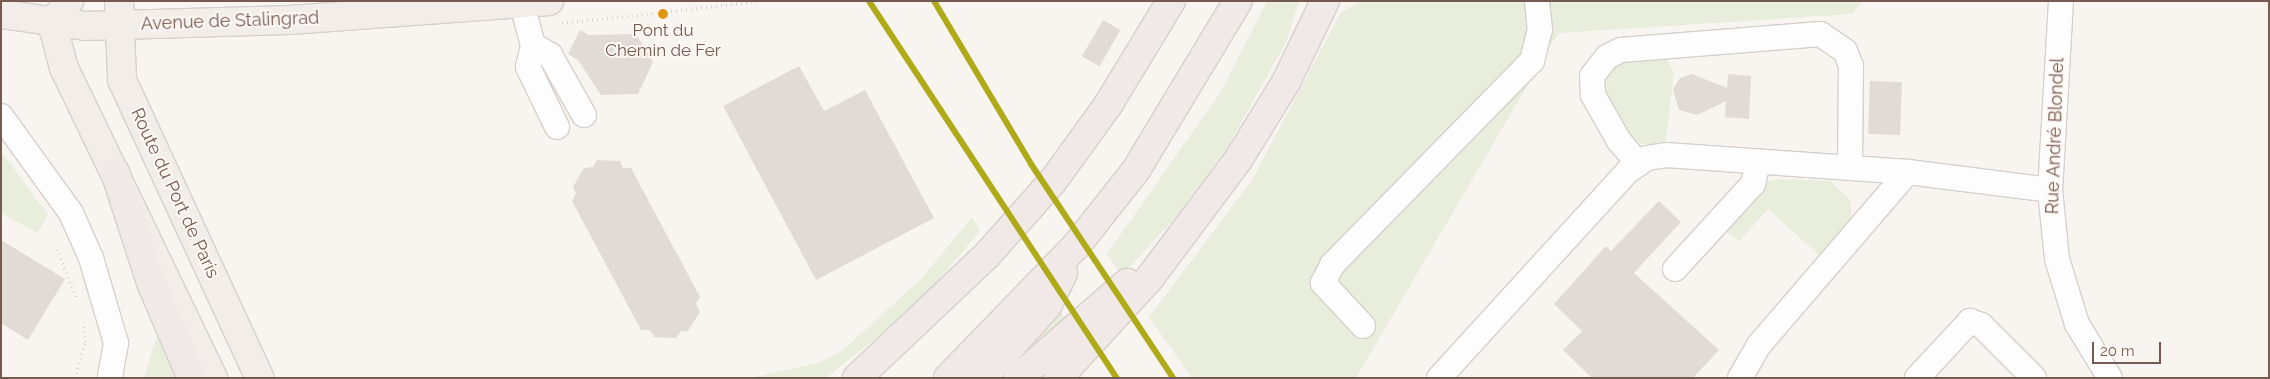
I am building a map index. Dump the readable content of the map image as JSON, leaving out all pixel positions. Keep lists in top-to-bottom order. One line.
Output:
{"streets":{"main road":["Avenue de Stalingrad","Route du Port de Paris"],"street":["Rue André Blondel"]},"crossings":[["Avenue de Stalingrad","Route du Port de Paris"]],"places":["Pont du Chemin de Fer"],"scale_bar":"20 m"}
